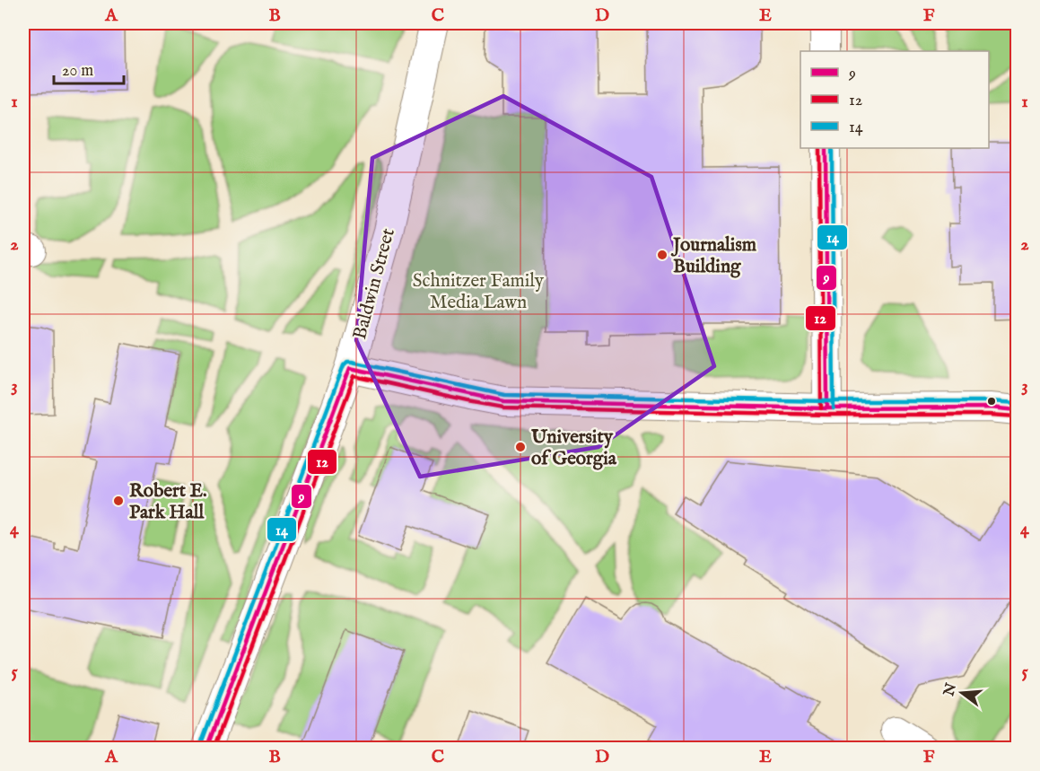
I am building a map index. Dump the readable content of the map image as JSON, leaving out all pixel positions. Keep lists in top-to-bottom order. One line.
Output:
{"streets":{"street":["Baldwin Street"]},"parks":["Schnitzer Family Media Lawn"],"places":["Journalism Building","University of Georgia","Robert E. Park Hall"],"lines":["transit line 9","transit line 12","transit line 14"],"legend":["9","12","14"],"scale_bar":"20 m","north":"left","grid":{"columns":["A","B","C","D","E","F"],"rows":["1","2","3","4","5"]}}
